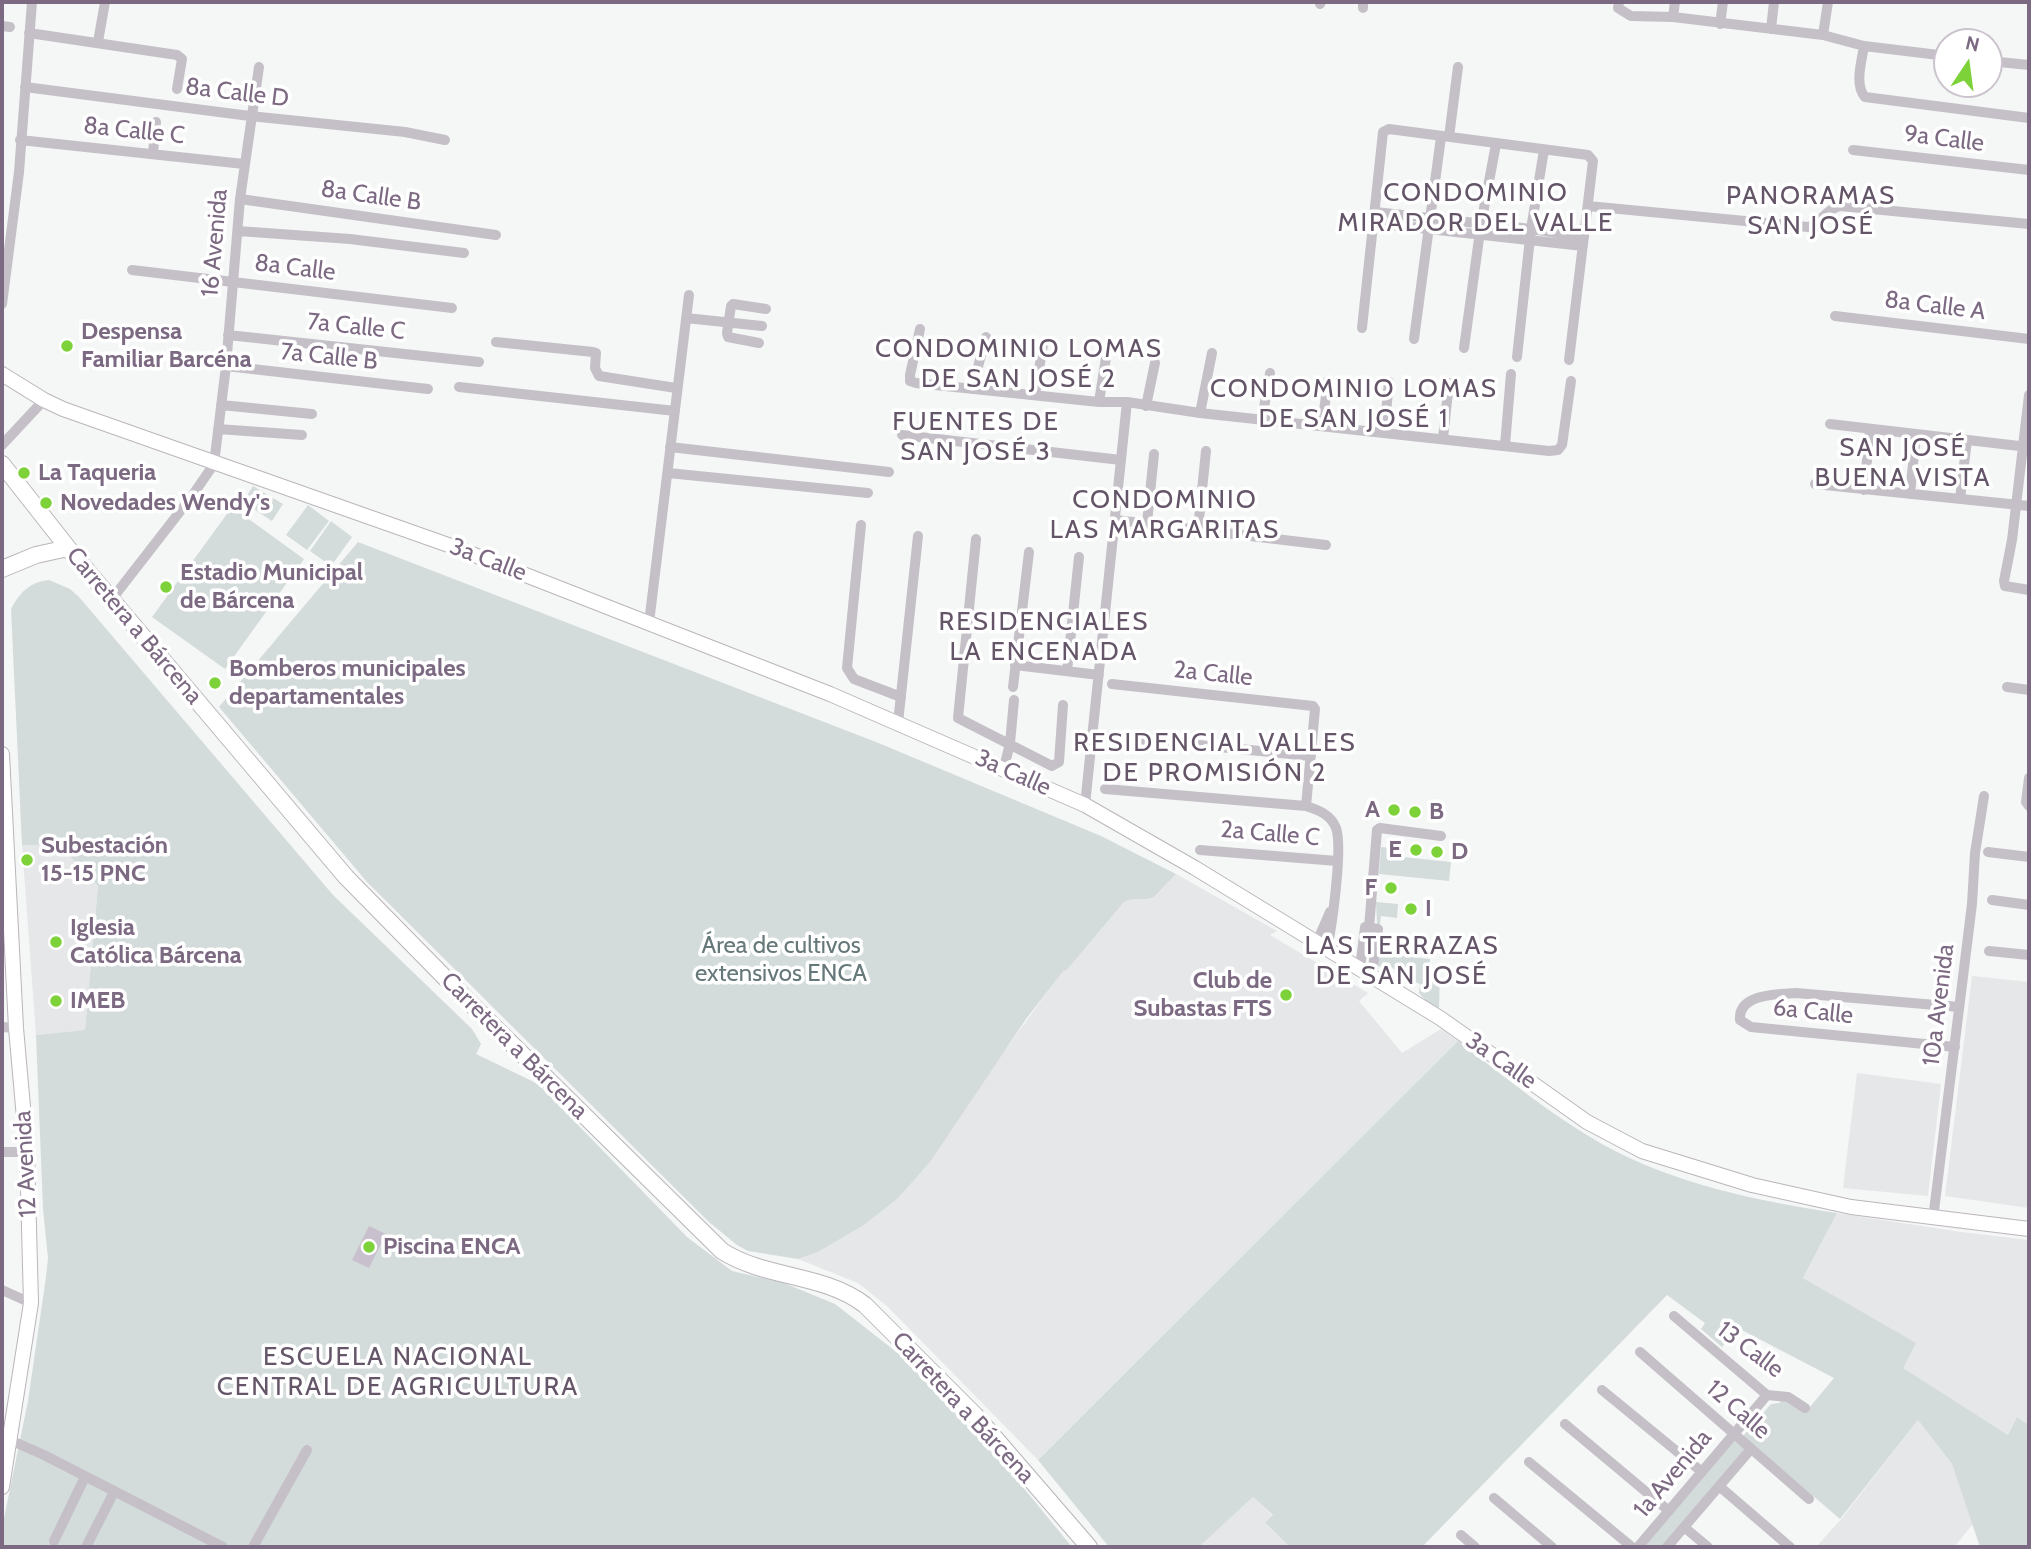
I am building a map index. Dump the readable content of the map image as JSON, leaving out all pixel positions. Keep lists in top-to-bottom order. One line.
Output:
{"streets":{"main road":["3a Calle","Carretera a Bárcena","12 Avenida"],"street":["8a Calle D","8a Calle C","9a Calle","8a Calle B","16 Avenida","8a Calle","8a Calle A","7a Calle C","7a Calle B","2a Calle","2a Calle C","10a Avenida","6a Calle","13 Calle","12 Calle","1a Avenida"]},"crossings":[["8a Calle D","16 Avenida"],["8a Calle C","16 Avenida"],["8a Calle B","16 Avenida"],["16 Avenida","8a Calle"],["16 Avenida","7a Calle C"],["16 Avenida","7a Calle B"],["16 Avenida","3a Calle"],["16 Avenida","Carretera a Bárcena"],["3a Calle","10a Avenida"],["10a Avenida","6a Calle"],["13 Calle","1a Avenida"],["12 Calle","1a Avenida"]],"districts":["CONDOMINIO MIRADOR DEL VALLE","PANORAMAS SAN JOSÉ","CONDOMINIO LOMAS DE SAN JOSÉ 2","CONDOMINIO LOMAS DE SAN JOSÉ 1","FUENTES DE SAN JOSÉ 3","SAN JOSÉ BUENA VISTA","CONDOMINIO LAS MARGARITAS","RESIDENCIALES LA ENCENADA","RESIDENCIAL VALLES DE PROMISIÓN 2","LAS TERRAZAS DE SAN JOSÉ","ESCUELA NACIONAL CENTRAL DE AGRICULTURA"],"parks":["Área de cultivos extensivos ENCA"],"places":["Despensa Familiar Barcéna","La Taqueria","Novedades Wendy's","Estadio Municipal de Bárcena","Bomberos municipales departamentales","A","B","E","D","Subestación 15-15 PNC","F","I","Iglesia Católica Bárcena","Club de Subastas FTS","IMEB","Piscina ENCA"],"north":"top"}
